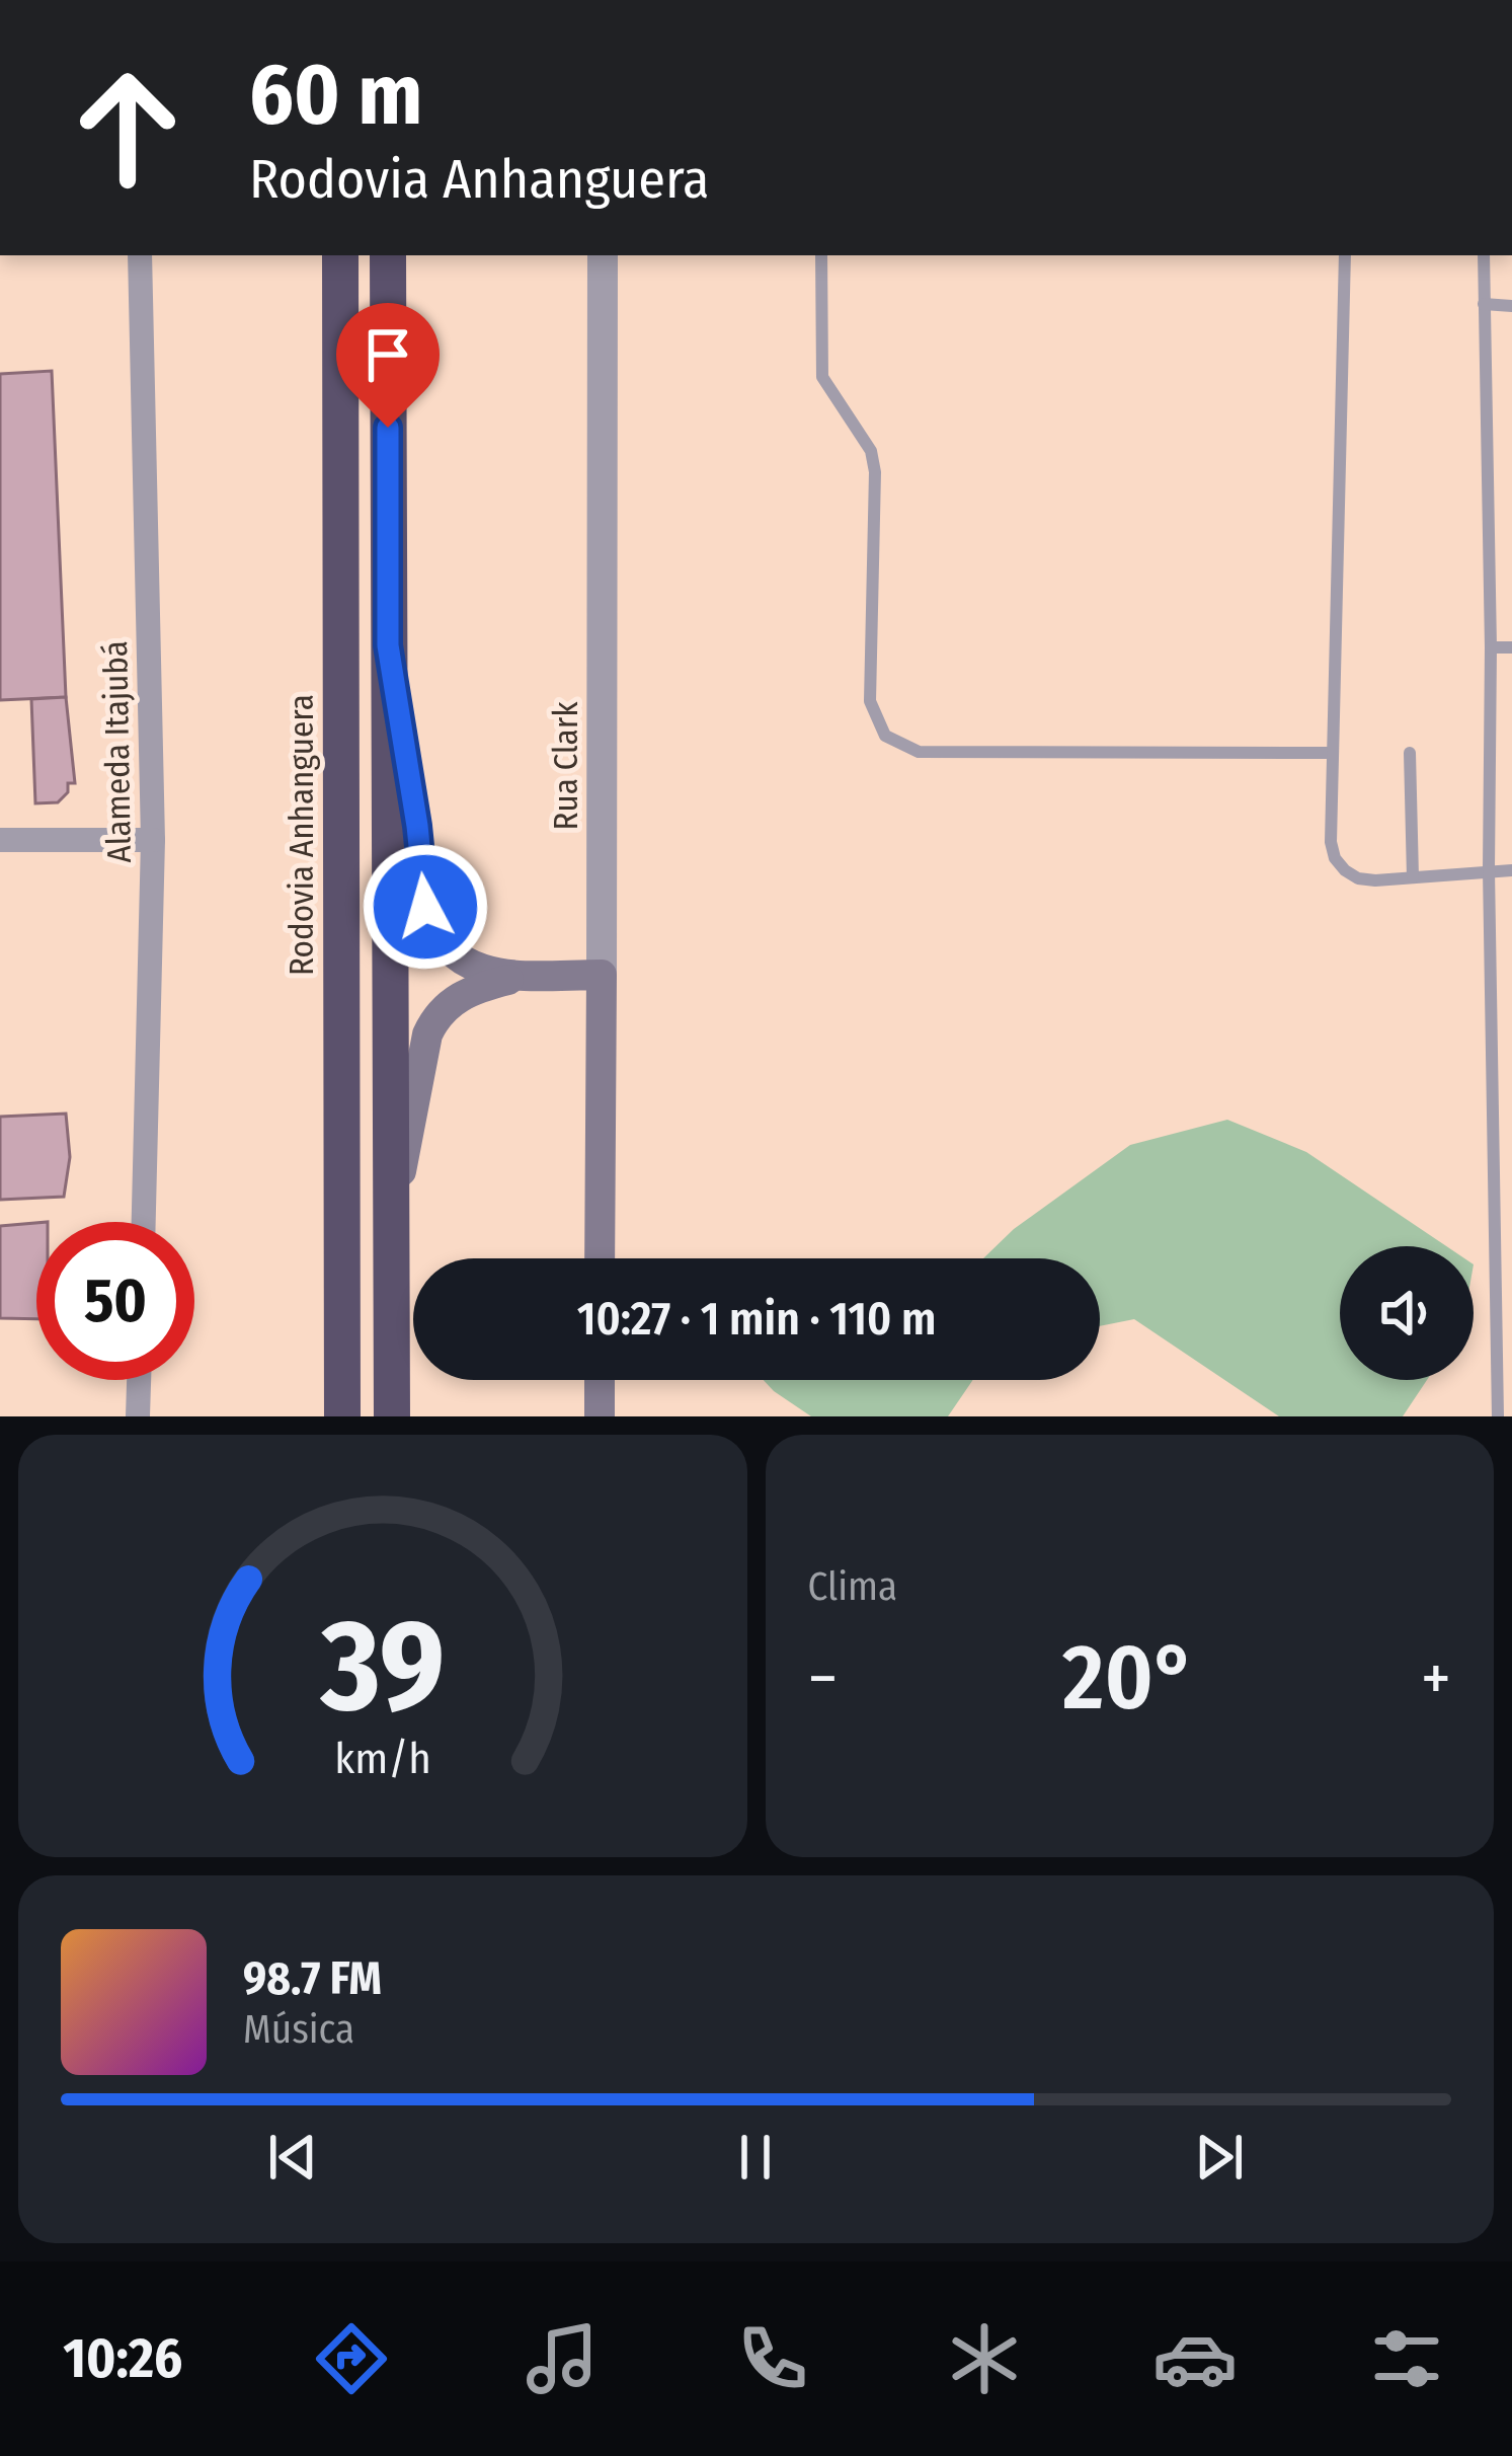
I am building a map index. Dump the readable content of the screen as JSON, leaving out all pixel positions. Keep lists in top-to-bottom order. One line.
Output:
{"streets":{"highway":["Rodovia Anhanguera"],"main road":["Rua Clark"],"street":["Alameda Itajubá"]},"page":{"turn":["60 m","Rodovia Anhanguera"],"limit":"50","trip":"10:27 · 1 min · 110 m","tile":"Clima","heat":["−","20°","+"],"song":["98.7 FM","Música"],"tabs":"10:26","gauge":["39","km/h"]}}
